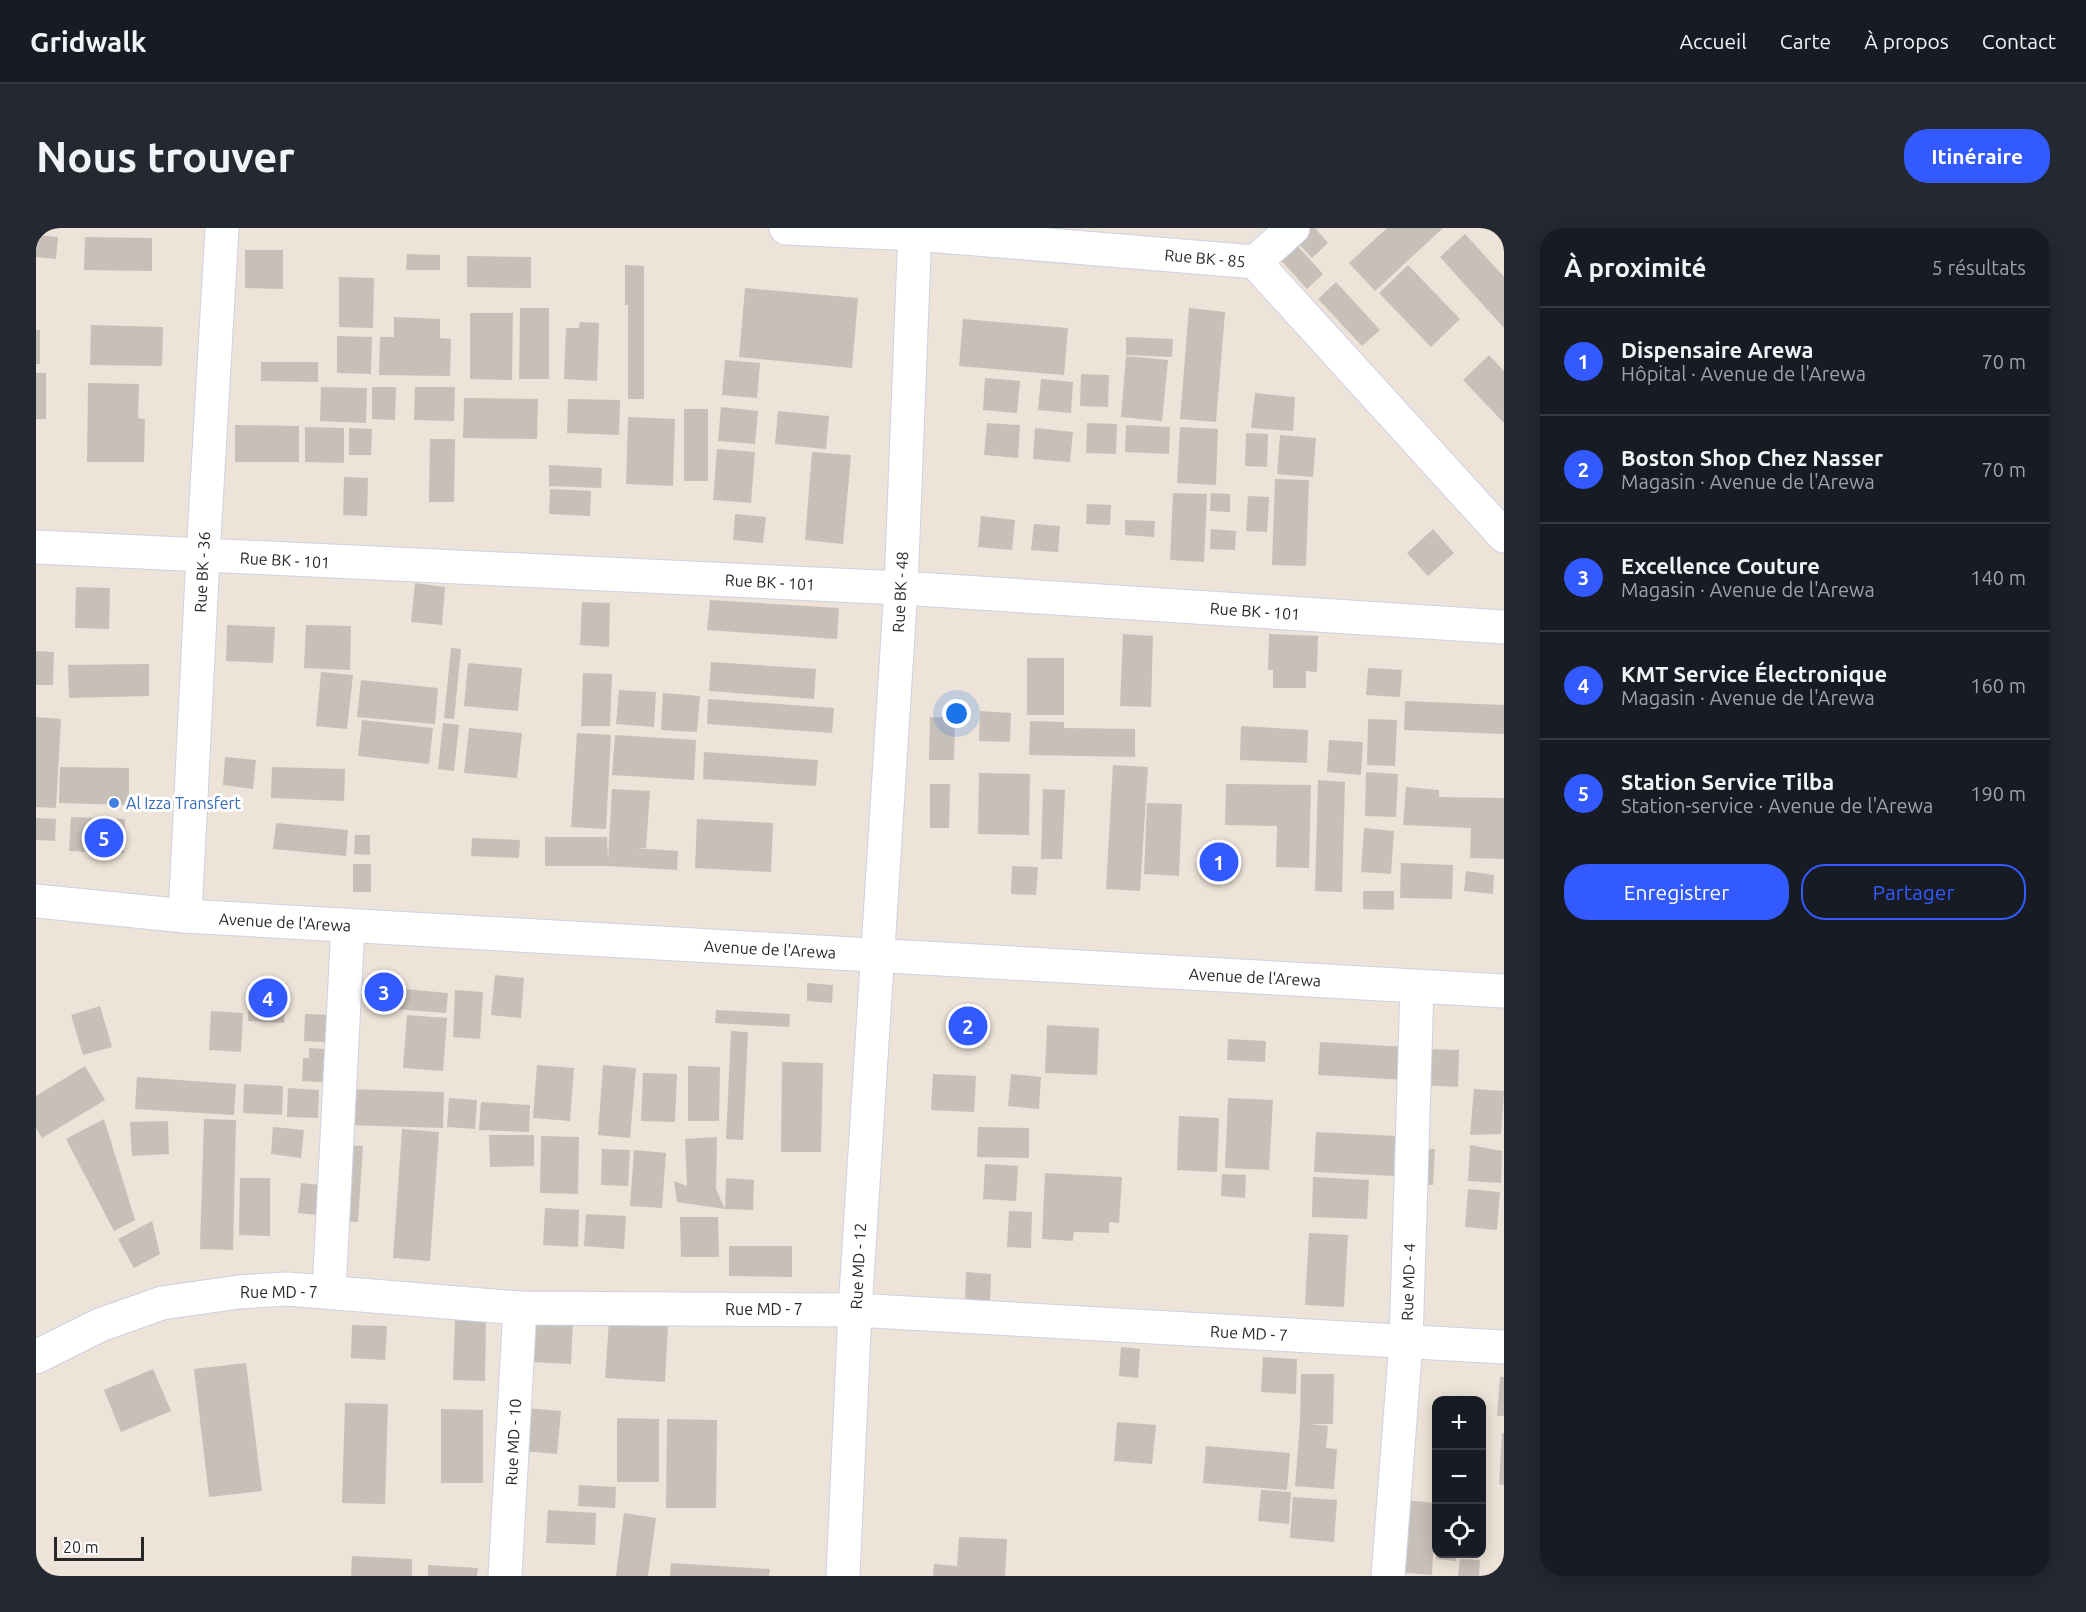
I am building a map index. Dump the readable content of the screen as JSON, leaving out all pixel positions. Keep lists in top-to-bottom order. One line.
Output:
{"streets":{"street":["Rue BK - 85","Rue BK - 101","Rue BK - 36","Rue BK - 48","Avenue de l'Arewa","Rue MD - 12","Rue MD - 4","Rue MD - 7","Rue MD - 10"]},"crossings":[["Rue BK - 85","Rue BK - 48"],["Rue BK - 101","Rue BK - 36"],["Rue BK - 101","Rue BK - 48"],["Rue BK - 36","Avenue de l'Arewa"],["Rue BK - 48","Avenue de l'Arewa"],["Rue BK - 48","Rue MD - 12"],["Avenue de l'Arewa","Rue MD - 12"],["Avenue de l'Arewa","Rue MD - 4"],["Rue MD - 12","Rue MD - 7"],["Rue MD - 4","Rue MD - 7"],["Rue MD - 7","Rue MD - 10"]],"places":["Al Izza Transfert"],"scale_bar":"20 m","page":{"header":"Gridwalk","nav":["Accueil","Carte","À propos","Contact"],"buttons":["Itinéraire",["Enregistrer","Partager"]],"title":"Nous trouver","heading":["À proximité","5 résultats"],"list":[{"mark":"1","name":"Dispensaire Arewa","note":"Hôpital · Avenue de l'Arewa","value":"70 m"},{"mark":"2","name":"Boston Shop Chez Nasser","note":"Magasin · Avenue de l'Arewa","value":"70 m"},{"mark":"3","name":"Excellence Couture","note":"Magasin · Avenue de l'Arewa","value":"140 m"},{"mark":"4","name":"KMT Service Électronique","note":"Magasin · Avenue de l'Arewa","value":"160 m"},{"mark":"5","name":"Station Service Tilba","note":"Station-service · Avenue de l'Arewa","value":"190 m"}],"pins":["5","1","3","4","2"],"map_buttons":["+","−"],"scale":"20 m"}}
